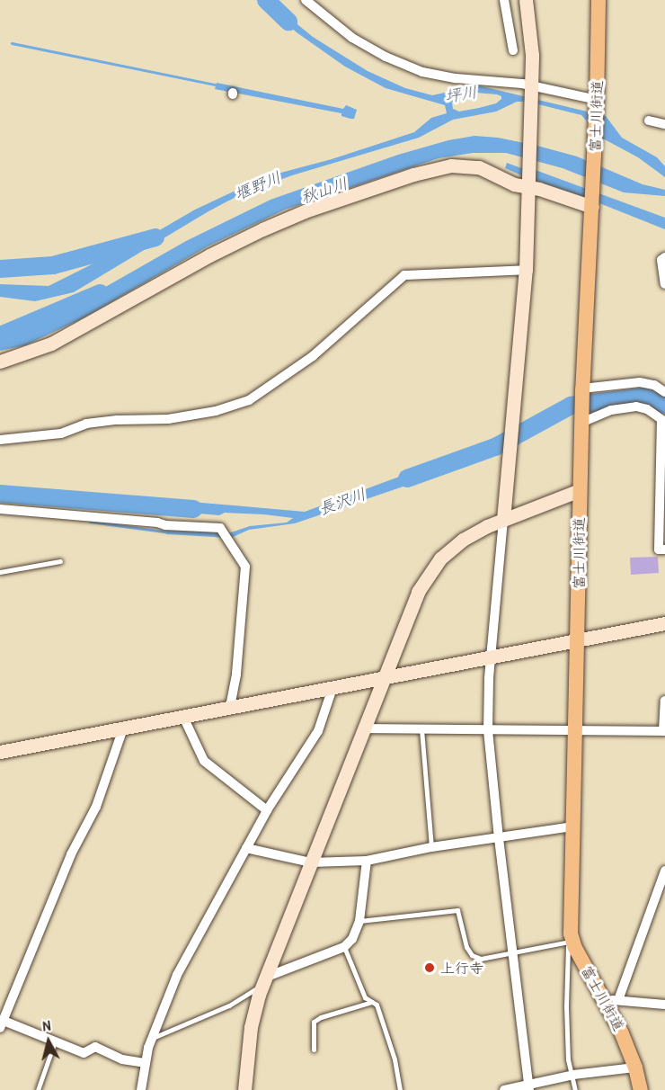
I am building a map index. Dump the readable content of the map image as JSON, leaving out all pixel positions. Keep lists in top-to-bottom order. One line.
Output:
{"streets":{"main road":["富士川街道"]},"water":["坪川","堰野川","秋山川","長沢川"],"places":["上行寺"],"north":"top"}
